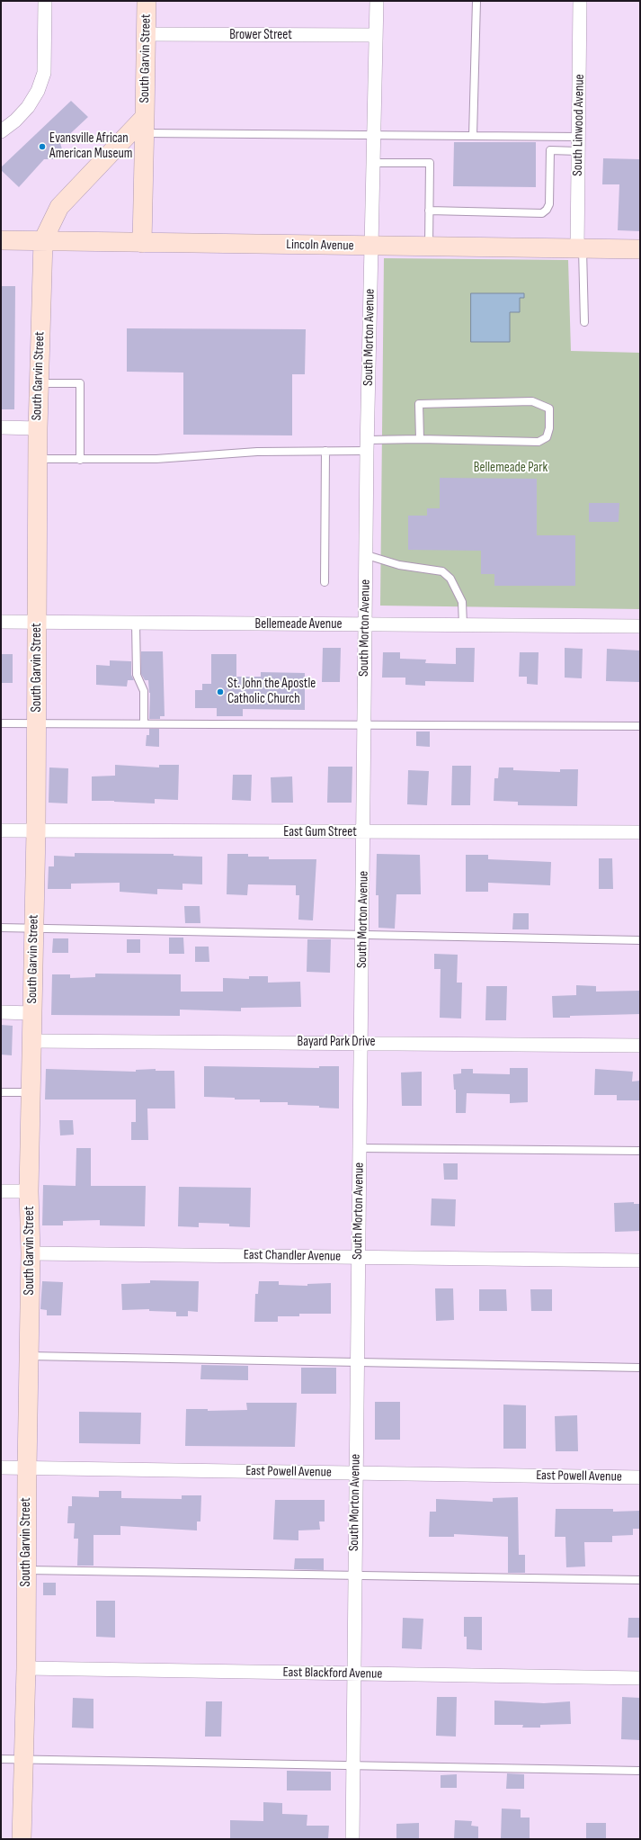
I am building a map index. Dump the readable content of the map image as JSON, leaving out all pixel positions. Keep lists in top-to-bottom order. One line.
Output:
{"streets":{"street":["Brower Street","South Garvin Street","South Linwood Avenue","Lincoln Avenue","South Morton Avenue","Bellemeade Avenue","East Gum Street","Bayard Park Drive","East Chandler Avenue","East Powell Avenue","East Blackford Avenue"]},"crossings":[["Brower Street","South Garvin Street"],["Brower Street","South Morton Avenue"],["South Garvin Street","Lincoln Avenue"],["South Garvin Street","Bellemeade Avenue"],["South Garvin Street","East Gum Street"],["South Garvin Street","Bayard Park Drive"],["South Garvin Street","East Chandler Avenue"],["South Garvin Street","East Powell Avenue"],["South Garvin Street","East Blackford Avenue"],["South Linwood Avenue","Lincoln Avenue"],["Lincoln Avenue","South Morton Avenue"],["South Morton Avenue","Bellemeade Avenue"],["South Morton Avenue","East Gum Street"],["South Morton Avenue","Bayard Park Drive"],["South Morton Avenue","East Chandler Avenue"],["South Morton Avenue","East Powell Avenue"],["South Morton Avenue","East Blackford Avenue"]],"parks":["Bellemeade Park"],"places":["Evansville African American Museum","St. John the Apostle Catholic Church"]}
